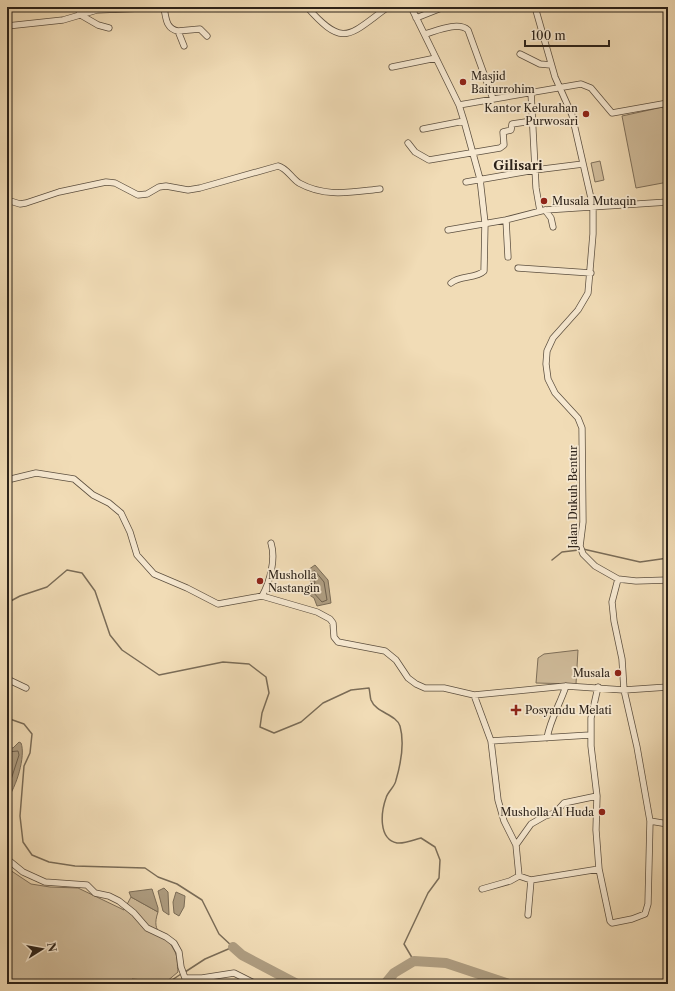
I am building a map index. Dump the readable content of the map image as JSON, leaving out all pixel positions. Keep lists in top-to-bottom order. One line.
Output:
{"streets":{"street":["Jalan Dukuh Bentur"]},"districts":["Gilisari"],"places":{"other":["Masjid Baiturrohim","Kantor Kelurahan Purwosari","Musala Mutaqin","Musholla Nastangin","Musala","Musholla Al Huda"],"health":["Posyandu Melati"]},"scale_bar":"100 m","north":"right"}
